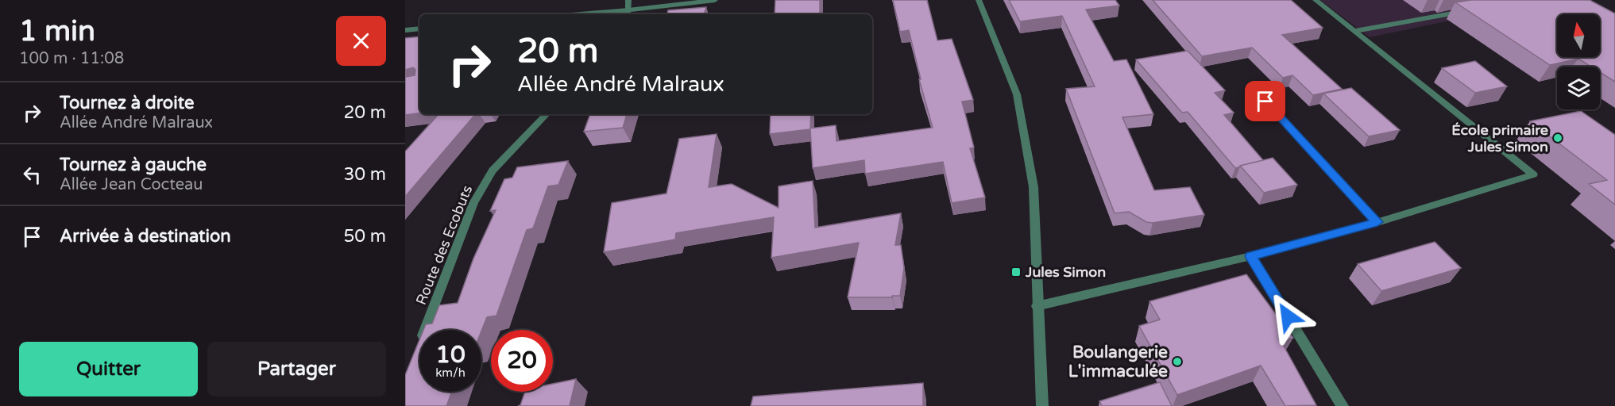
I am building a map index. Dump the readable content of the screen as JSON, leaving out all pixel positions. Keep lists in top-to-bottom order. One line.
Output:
{"streets":{"street":["Route des Ecobuts"]},"places":{"other":["École primaire Jules Simon","Boulangerie L'immaculée"],"transit":["Jules Simon"]},"north":"top","page":{"heading":["1 min","100 m · 11:08"],"turn":["20 m","Allée André Malraux"],"list":[{"name":"Tournez à droite","note":"Allée André Malraux","value":"20 m"},{"name":"Tournez à gauche","note":"Allée Jean Cocteau","value":"30 m"},{"name":"Arrivée à destination","value":"50 m"}],"speed":"10 km/h","limit":"20","buttons":["Quitter","Partager"]}}
